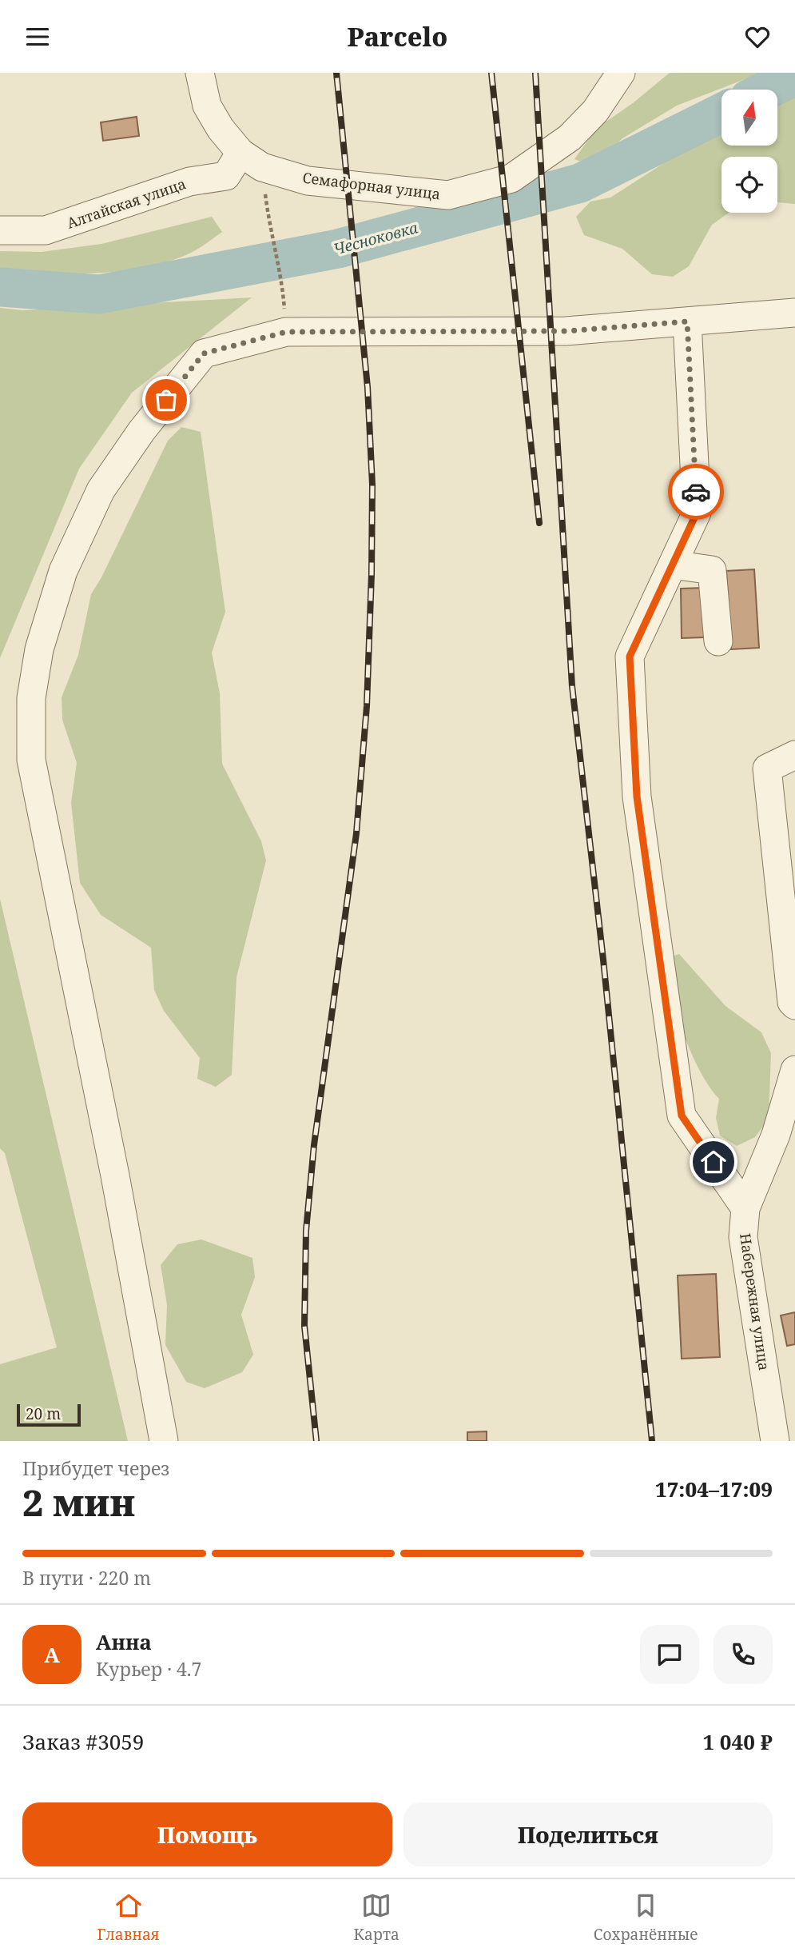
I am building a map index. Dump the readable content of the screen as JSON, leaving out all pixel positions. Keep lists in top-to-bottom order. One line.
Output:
{"streets":{"street":["Семафорная улица","Алтайская улица","Набережная улица"]},"crossings":[["Семафорная улица","Алтайская улица"]],"water":["Чесноковка"],"scale_bar":"20 m","north":"top","page":{"header":"Parcelo","scale":"20 m","heading":["2 мин","Прибудет через","17:04–17:09"],"panel":["Анна","Курьер · 4.7","Заказ #3059","1 040 ₽"],"bar":"В пути · 220 m","round":"А","buttons":["Помощь","Поделиться"],"tabs":["Главная","Карта","Сохранённые"]}}
